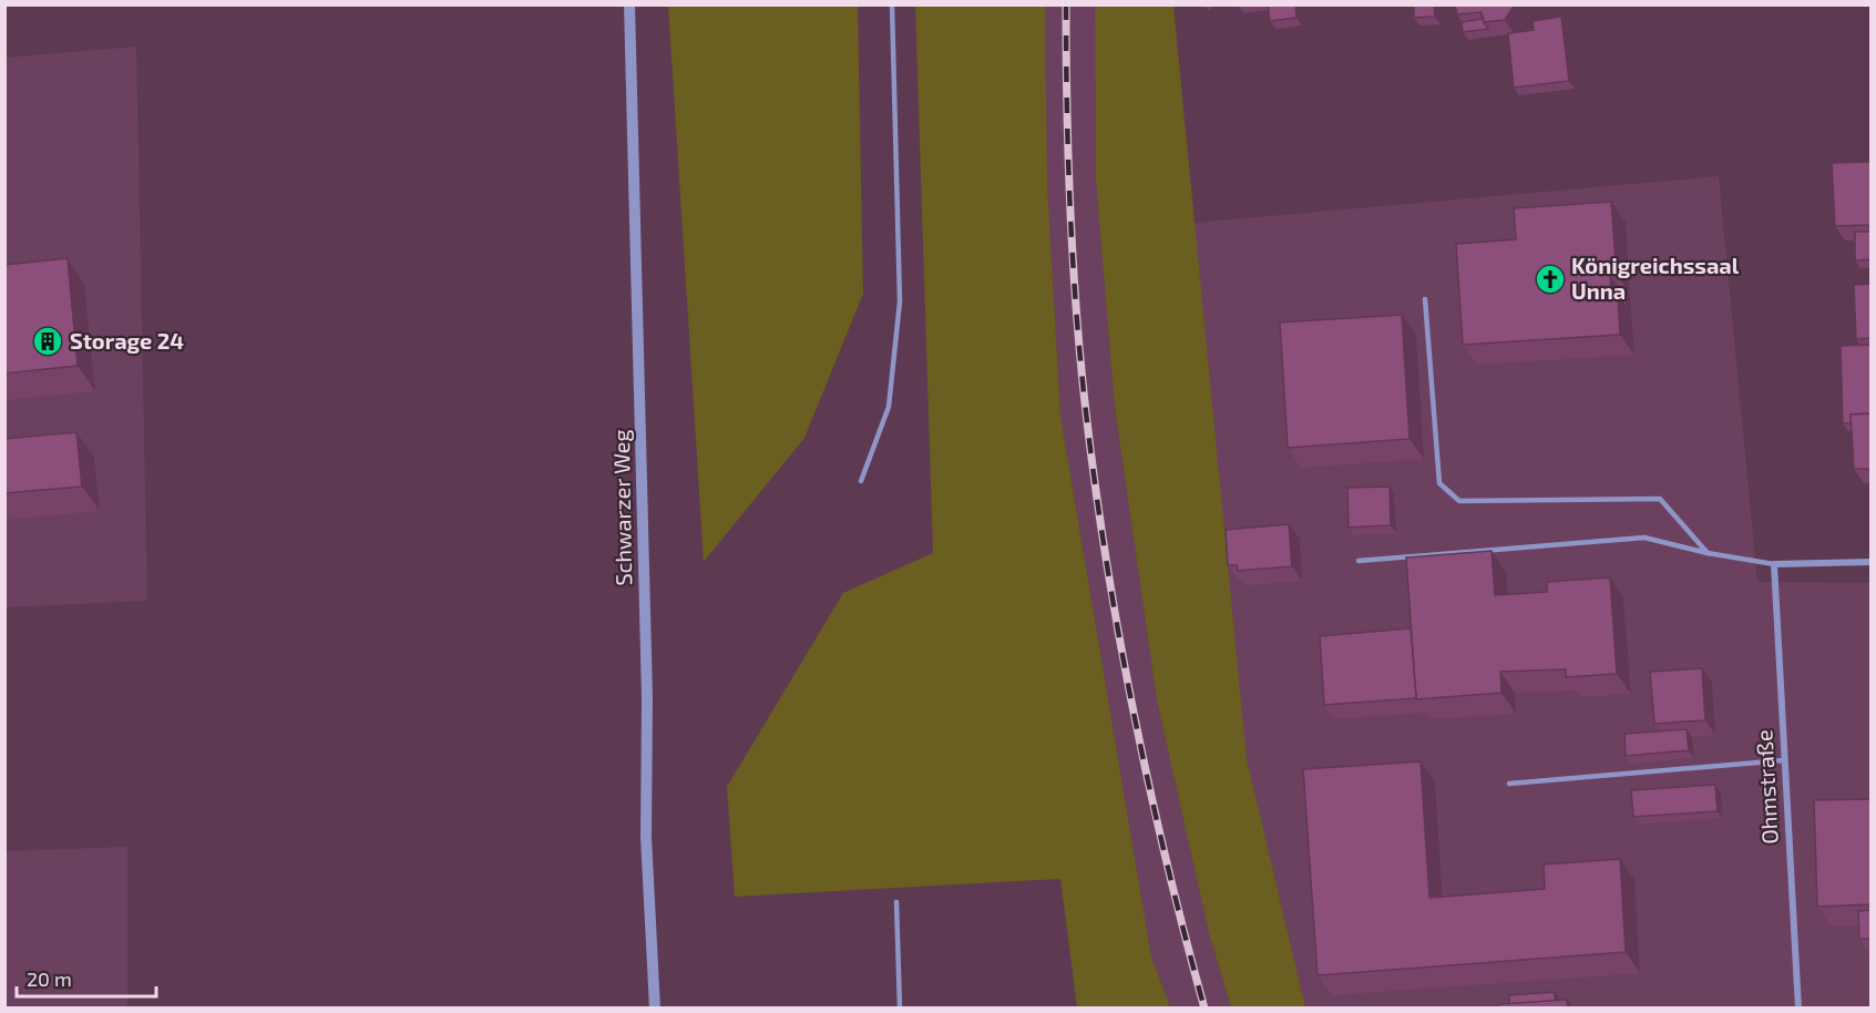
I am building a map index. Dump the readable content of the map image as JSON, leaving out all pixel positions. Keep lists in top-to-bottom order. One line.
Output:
{"streets":{"street":["Schwarzer Weg","Ohmstraße"]},"places":{"church":["Königreichssaal Unna"],"building":["Storage 24"]},"scale_bar":"20 m"}
